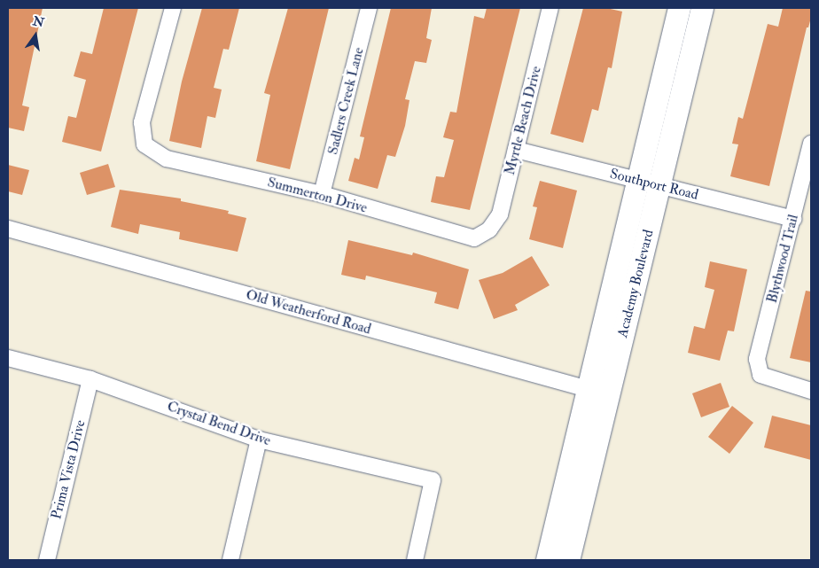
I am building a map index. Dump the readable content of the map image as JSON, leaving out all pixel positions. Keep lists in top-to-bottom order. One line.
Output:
{"streets":{"main road":["Academy Boulevard"],"street":["Sadlers Creek Lane","Myrtle Beach Drive","Southport Road","Summerton Drive","Blythwood Trail","Old Weatherford Road","Crystal Bend Drive","Prima Vista Drive"]},"crossings":[["Sadlers Creek Lane","Summerton Drive"],["Myrtle Beach Drive","Southport Road"],["Myrtle Beach Drive","Summerton Drive"],["Southport Road","Blythwood Trail"],["Southport Road","Academy Boulevard"],["Academy Boulevard","Old Weatherford Road"],["Crystal Bend Drive","Prima Vista Drive"]],"north":"top"}
